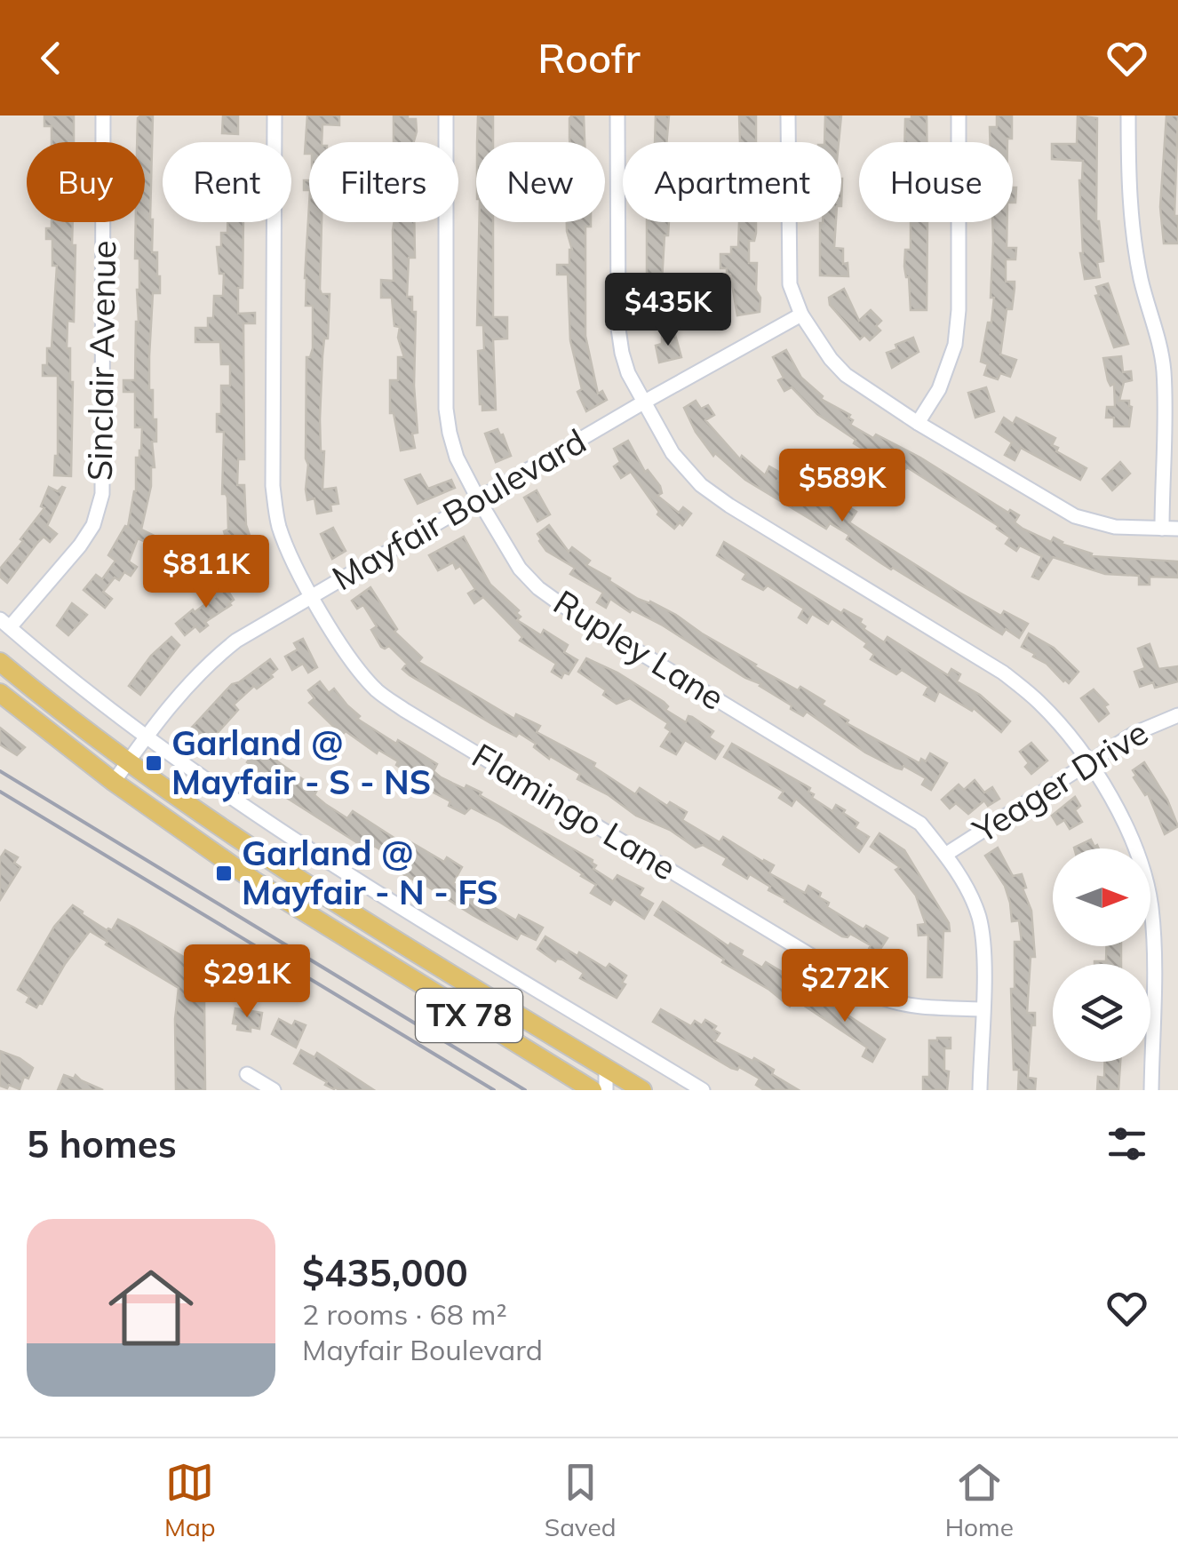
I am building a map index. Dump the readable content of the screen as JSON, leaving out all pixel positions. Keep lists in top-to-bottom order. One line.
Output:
{"streets":{"main road":["TX 78"],"street":["Sinclair Avenue","Mayfair Boulevard","Rupley Lane","Yeager Drive","Flamingo Lane"]},"crossings":[["Mayfair Boulevard","Rupley Lane"],["Mayfair Boulevard","Flamingo Lane"],["Mayfair Boulevard","TX 78"],["Rupley Lane","Yeager Drive"],["Rupley Lane","Flamingo Lane"]],"places":{"transit":["Garland @ Mayfair - S - NS","Garland @ Mayfair - N - FS"]},"north":"right","page":{"header":"Roofr","chip":["Buy","Rent","Filters","New","Apartment","House"],"price":["$435K","$589K","$811K","$291K","$272K"],"heading":"5 homes","list":[{"name":"$435,000","note":"2 rooms · 68 m² · Mayfair Boulevard"}],"tabs":["Map","Saved","Home"]}}
